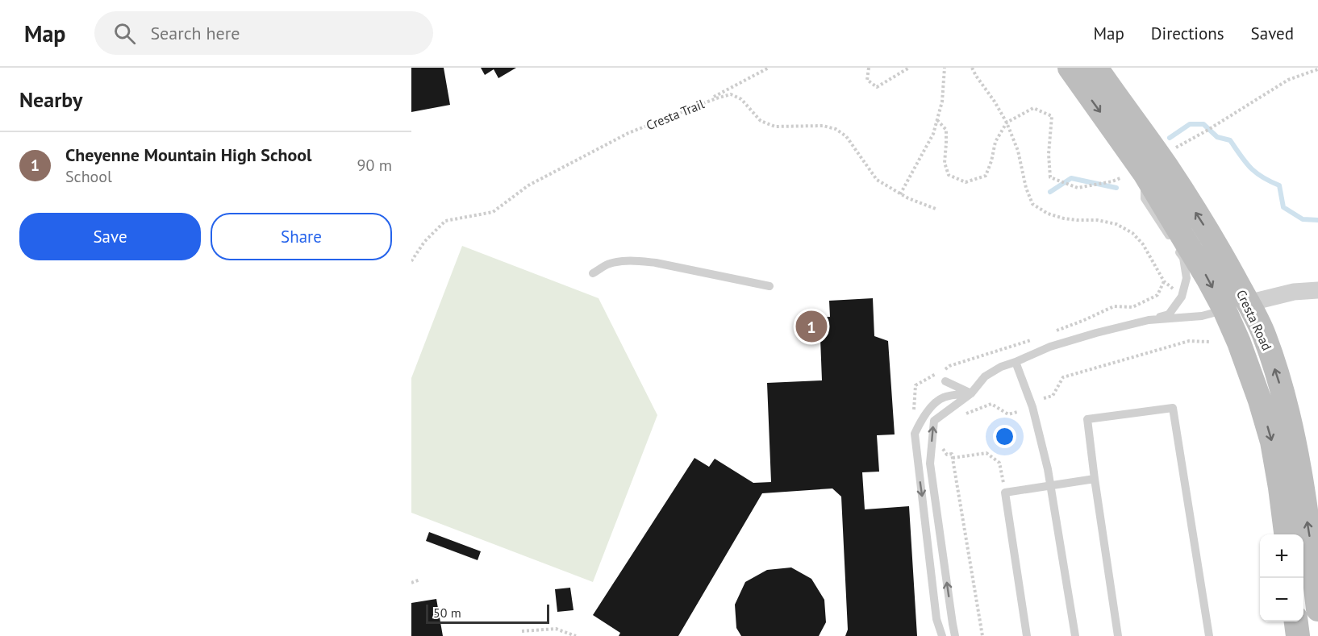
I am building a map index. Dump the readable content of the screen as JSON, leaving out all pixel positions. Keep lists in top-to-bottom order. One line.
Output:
{"streets":{"main road":["Cresta Road"],"path":["Cresta Trail"]},"scale_bar":"50 m","page":{"header":"Map","search":"Search here","nav":["Map","Directions","Saved"],"heading":"Nearby","list":[{"mark":"1","name":"Cheyenne Mountain High School","note":"School","value":"90 m"}],"buttons":["Save","Share"],"pins":"1","map_buttons":["+","−"],"scale":"50 m"}}
